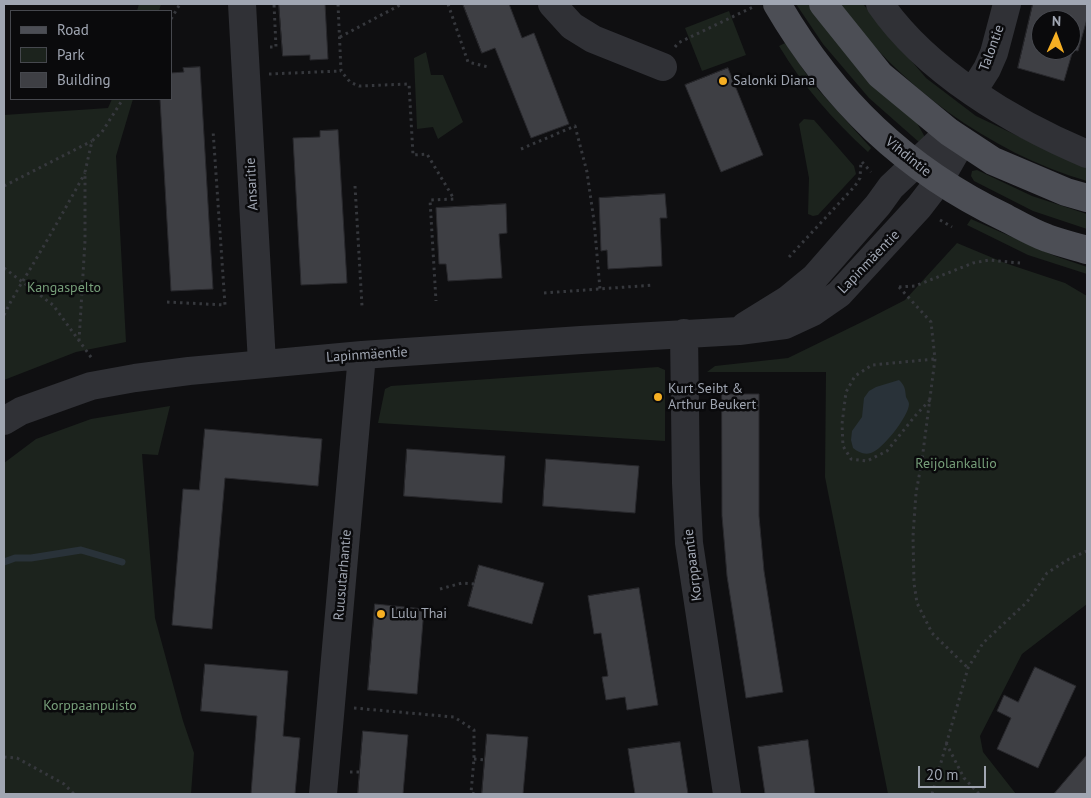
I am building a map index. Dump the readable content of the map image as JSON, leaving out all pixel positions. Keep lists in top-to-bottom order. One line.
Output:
{"streets":{"main road":["Vihdintie"],"street":["Talontie","Ansaritie","Lapinmäentie","Korppaantie","Ruusutarhantie"]},"crossings":[["Vihdintie","Lapinmäentie"],["Ansaritie","Lapinmäentie"],["Lapinmäentie","Korppaantie"],["Lapinmäentie","Ruusutarhantie"]],"parks":["Kangaspelto","Reijolankallio","Korppaanpuisto"],"places":["Salonki Diana","Kurt Seibt & Arthur Beukert","Lulu Thai"],"legend":["Road","Park","Building"],"scale_bar":"20 m","north":"top"}
